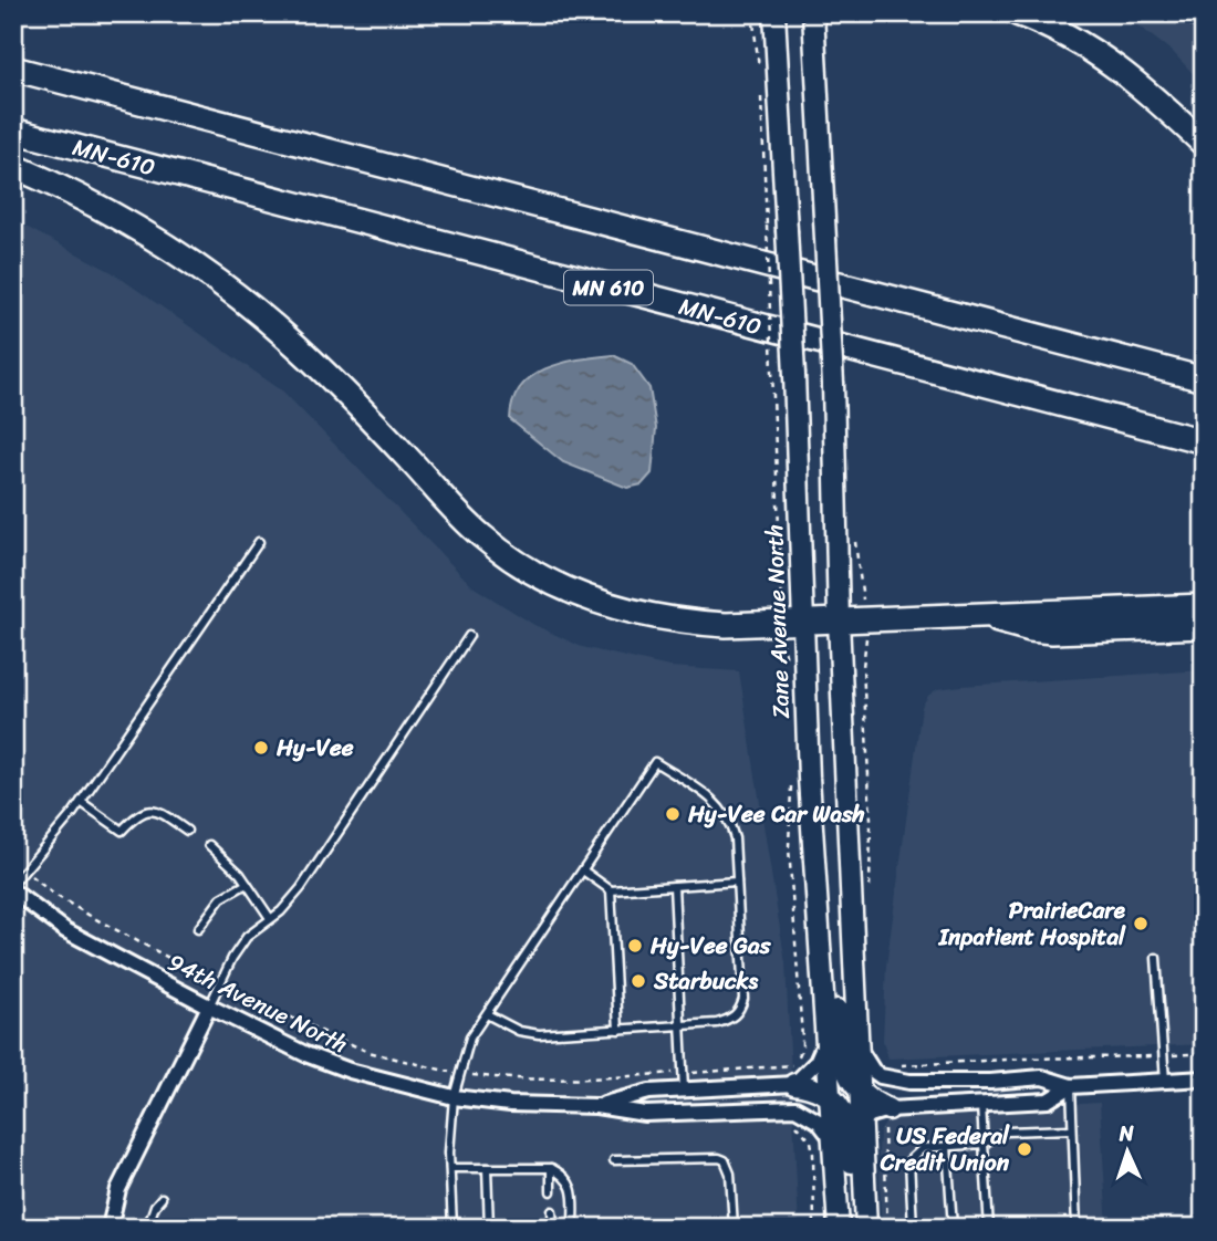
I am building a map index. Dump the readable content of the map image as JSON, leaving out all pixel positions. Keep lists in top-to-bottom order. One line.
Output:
{"streets":{"highway":["MN-610","MN 610"],"main road":["Zane Avenue North"],"street":["94th Avenue North"]},"crossings":[["Zane Avenue North","94th Avenue North"]],"places":["Hy-Vee","Hy-Vee Car Wash","PrairieCare Inpatient Hospital","Hy-Vee Gas","Starbucks","US Federal Credit Union"],"north":"top"}
